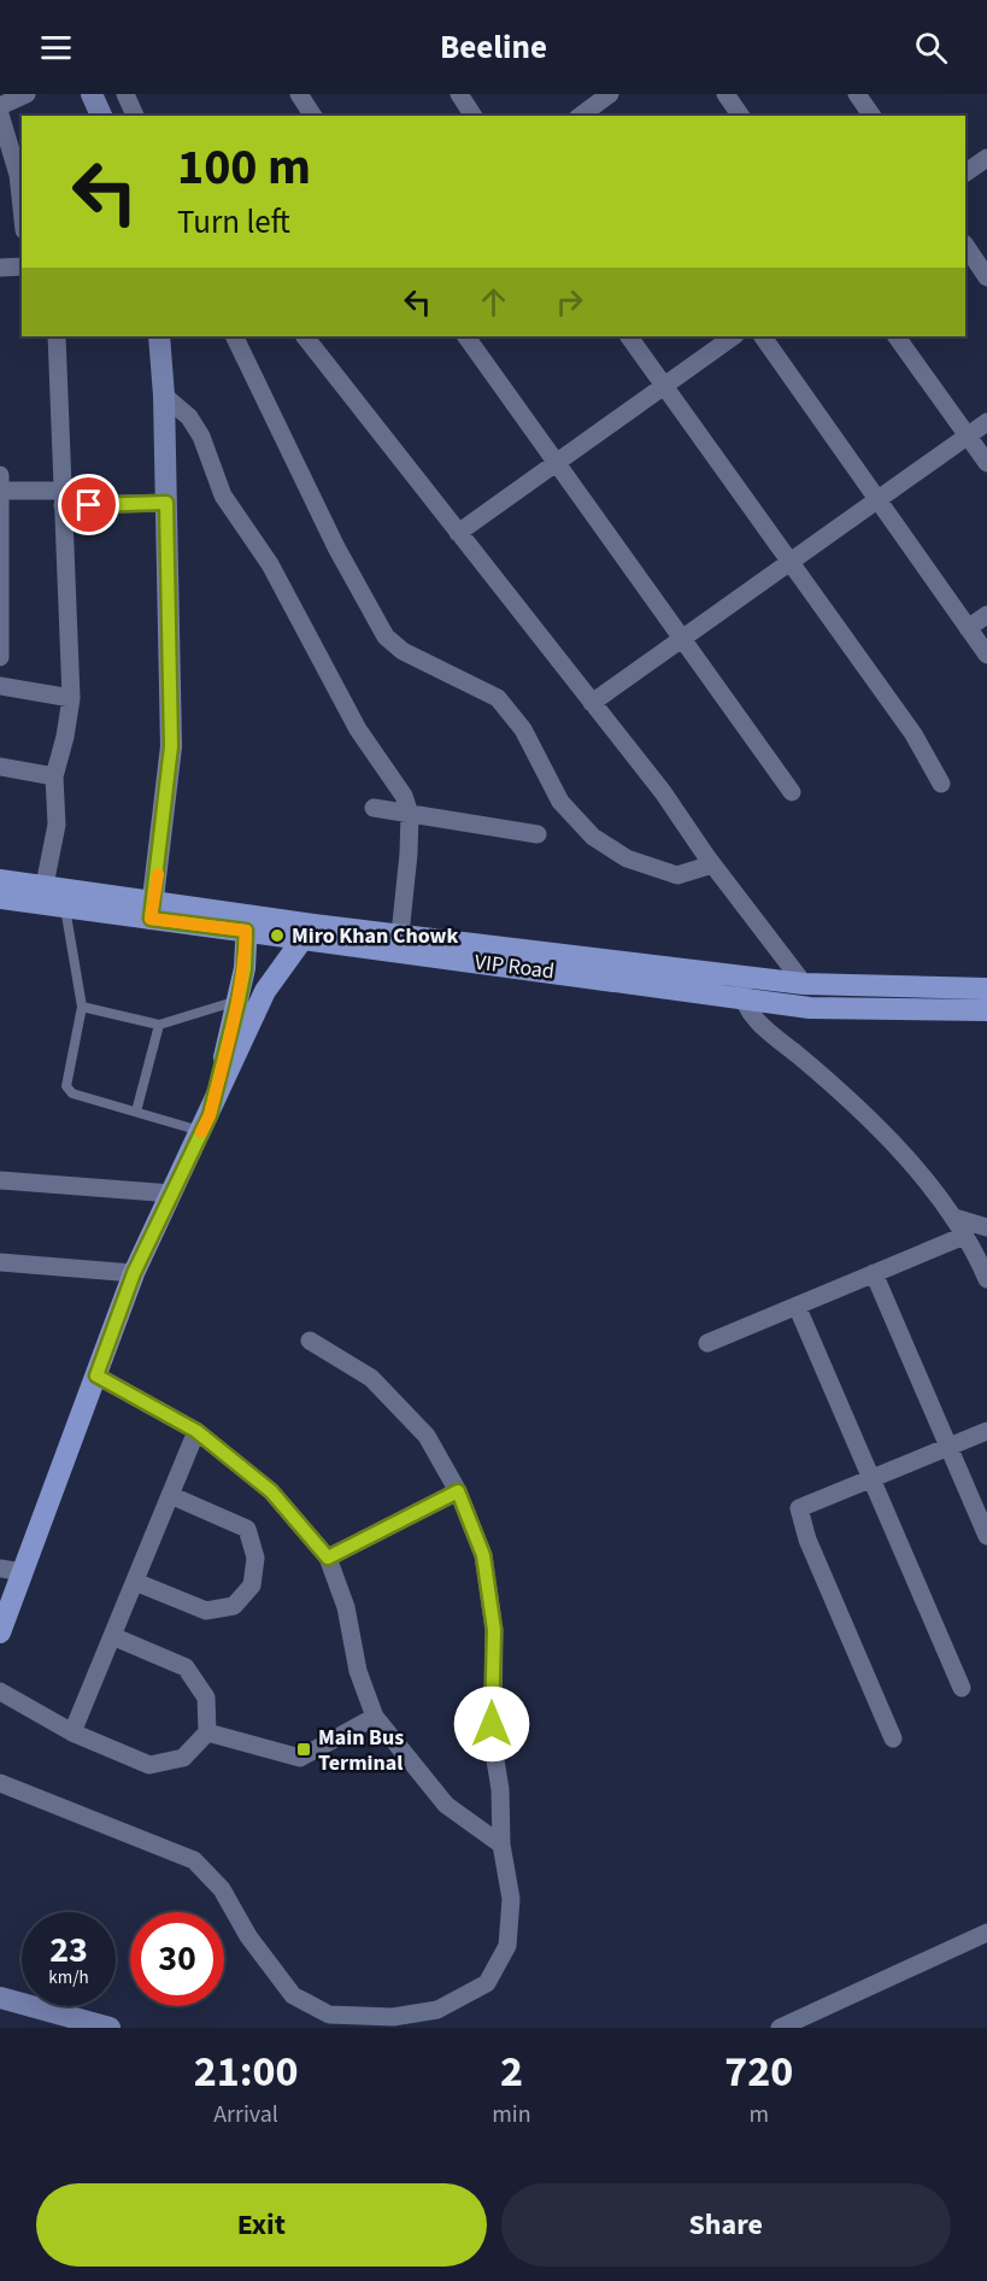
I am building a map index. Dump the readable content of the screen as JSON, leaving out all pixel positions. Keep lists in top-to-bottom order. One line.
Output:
{"streets":{"main road":["VIP Road"]},"places":{"other":["Miro Khan Chowk"],"transit":["Main Bus Terminal"]},"page":{"header":"Beeline","turn":["100 m","Turn left"],"speed":"23 km/h","limit":"30","eta":["21:00","Arrival","2","min","720","m"],"buttons":["Exit","Share"]}}
